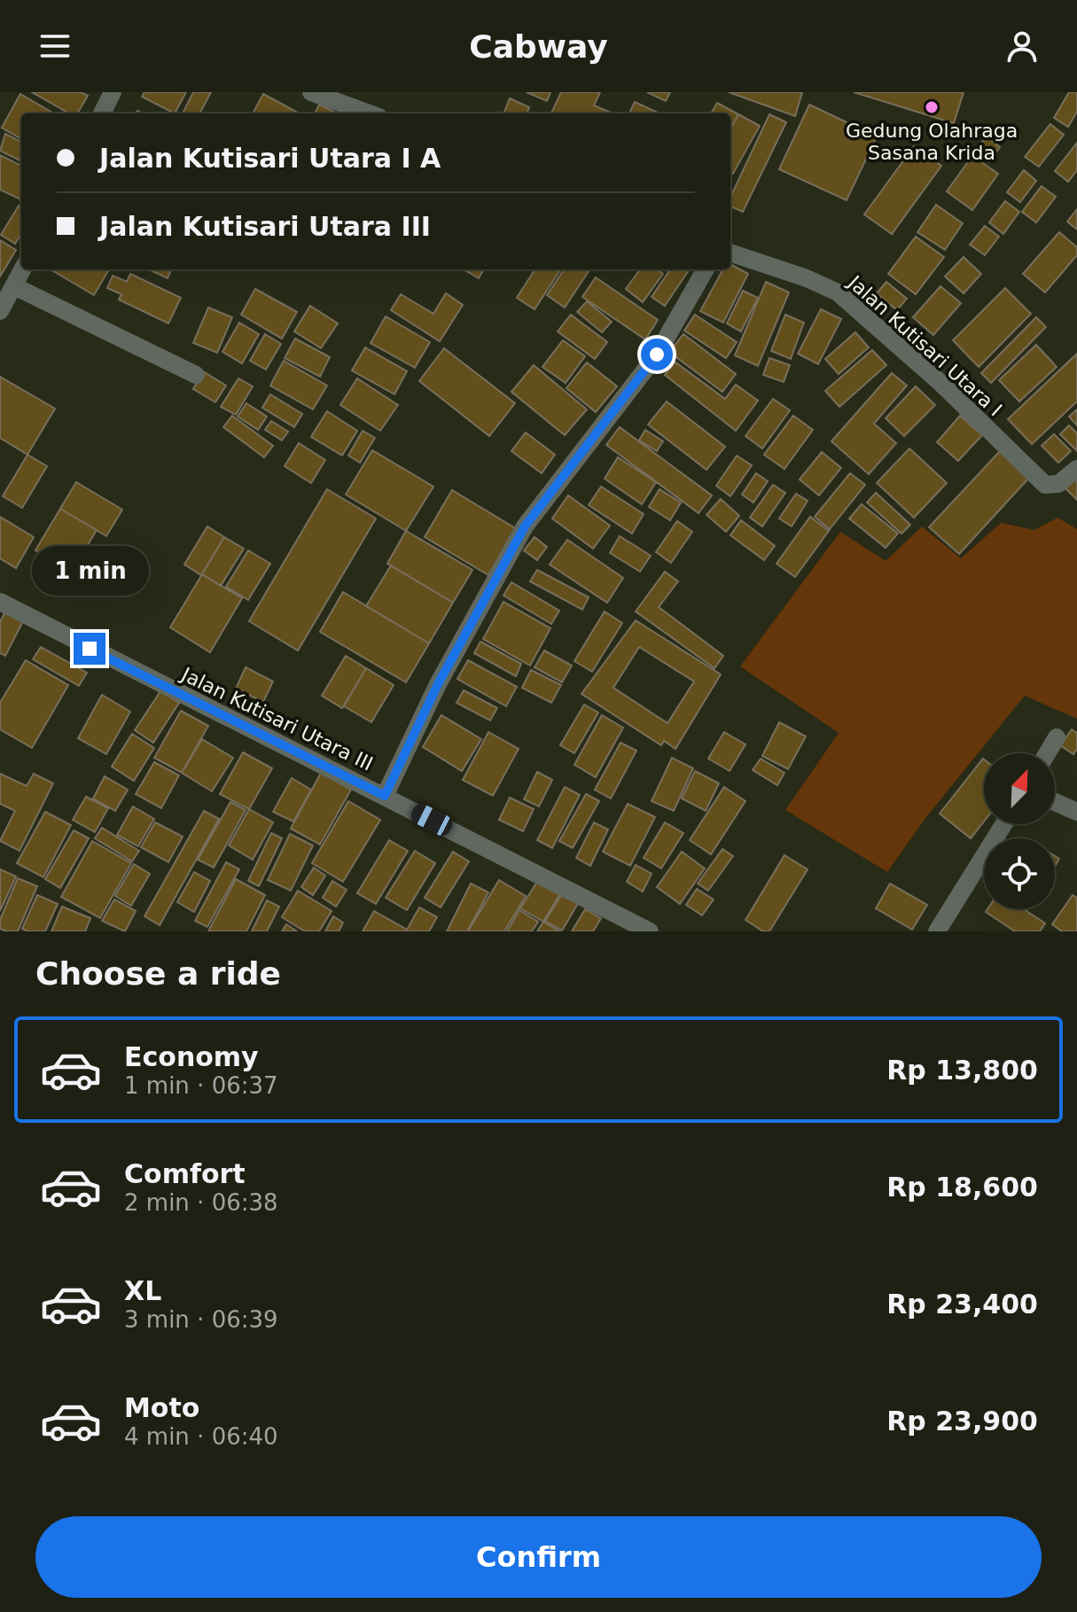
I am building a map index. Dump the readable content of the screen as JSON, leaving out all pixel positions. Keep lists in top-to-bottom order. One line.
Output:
{"streets":{"street":["Jalan Kutisari Utara I","Jalan Kutisari Utara III"]},"places":["Gedung Olahraga Sasana Krida"],"north":"top right","page":{"header":"Cabway","banner":["Jalan Kutisari Utara I A","Jalan Kutisari Utara III"],"bubble":"1 min","heading":"Choose a ride","list":[{"name":"Economy","note":"1 min · 06:37","value":"Rp 13,800"},{"name":"Comfort","note":"2 min · 06:38","value":"Rp 18,600"},{"name":"XL","note":"3 min · 06:39","value":"Rp 23,400"},{"name":"Moto","note":"4 min · 06:40","value":"Rp 23,900"}],"buttons":"Confirm"}}
